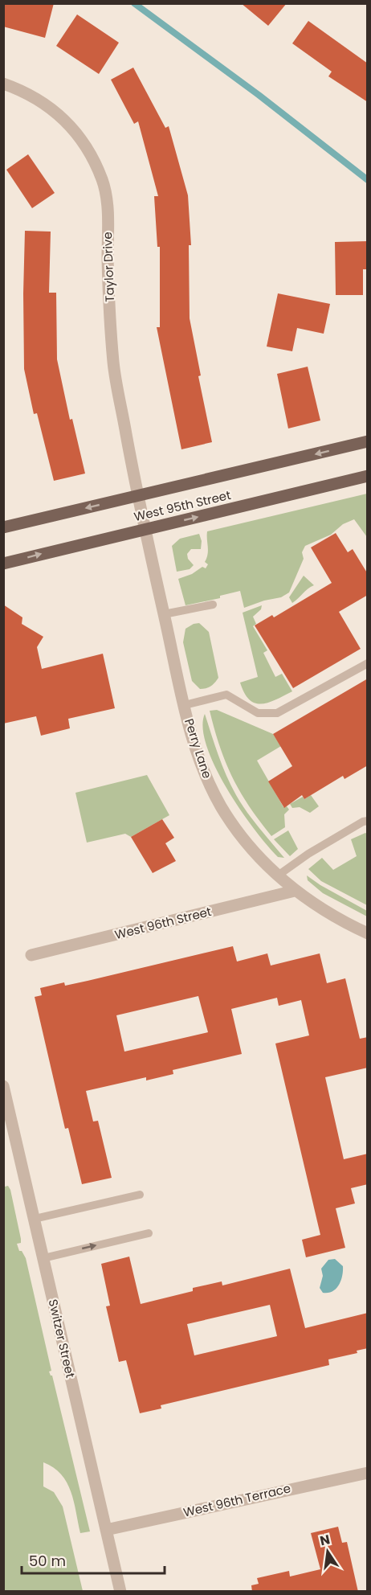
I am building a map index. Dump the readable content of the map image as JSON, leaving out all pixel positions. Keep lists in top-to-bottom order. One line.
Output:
{"streets":{"main road":["West 95th Street"],"street":["Taylor Drive","Perry Lane","West 96th Street","Switzer Street","West 96th Terrace"]},"crossings":[["Taylor Drive","West 95th Street"],["Taylor Drive","Perry Lane"],["West 95th Street","Perry Lane"],["Perry Lane","West 96th Street"],["Switzer Street","West 96th Terrace"]],"scale_bar":"50 m","north":"top"}
